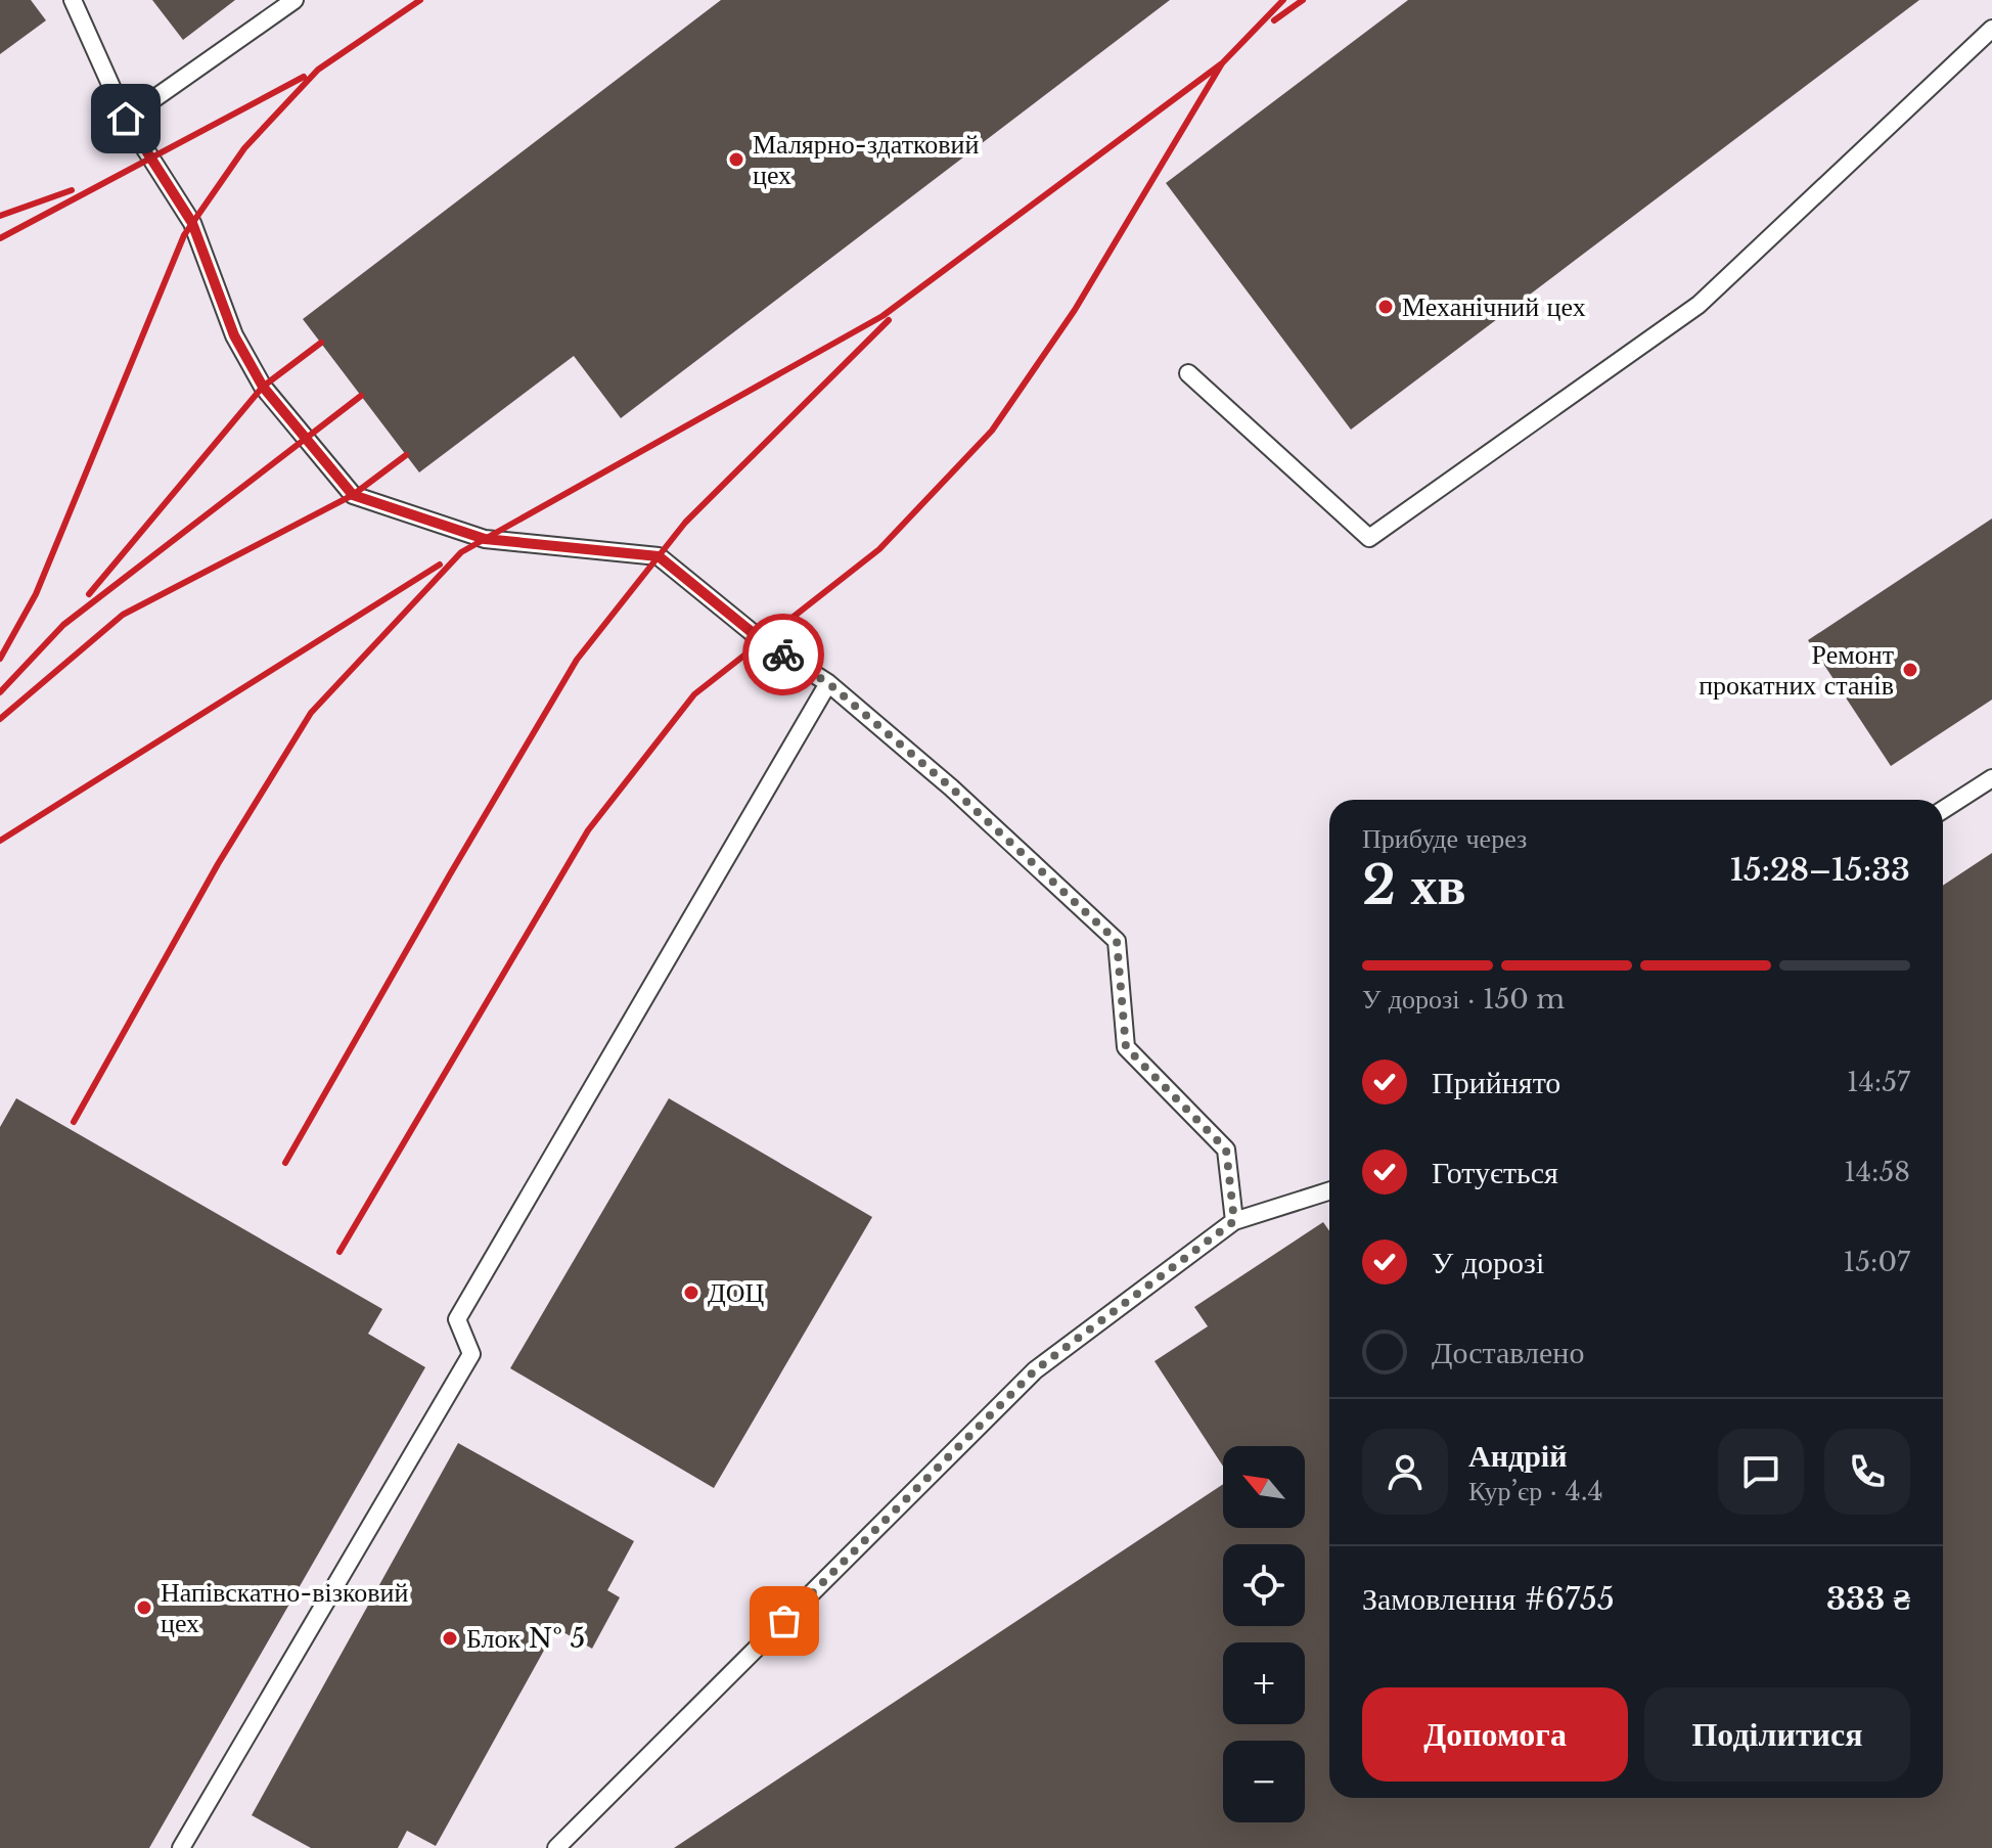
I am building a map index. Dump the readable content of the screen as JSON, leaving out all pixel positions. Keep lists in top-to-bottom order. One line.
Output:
{"places":["Малярно-здатковий цех","Механічний цех","Ремонт прокатних станів","ДОЦ","Напівскатно-візковий цех","Блок № 5"],"north":"top left","page":{"heading":["2 хв","Прибуде через","15:28–15:33"],"panel":["Андрій","Кур’єр · 4.4","Замовлення #6755","333 ₴"],"bar":"У дорозі · 150 m","list":[["Прийнято","14:57"],["Готується","14:58"],["У дорозі","15:07"],"Доставлено"],"map_buttons":["+","−"],"buttons":["Допомога","Поділитися"]}}
